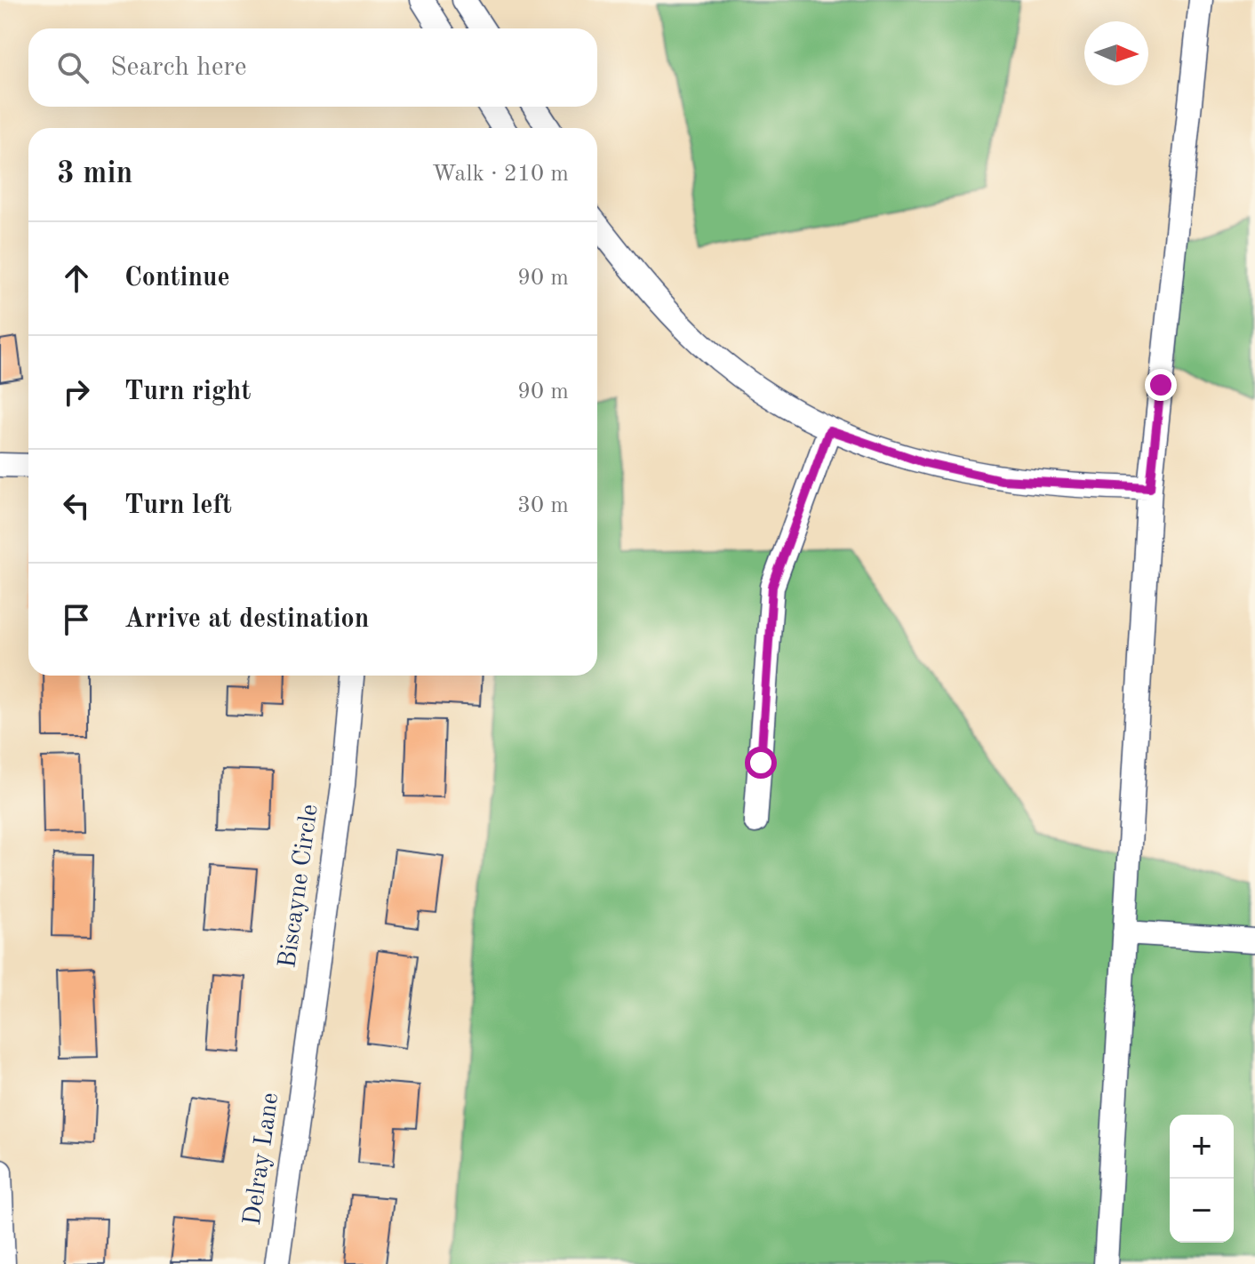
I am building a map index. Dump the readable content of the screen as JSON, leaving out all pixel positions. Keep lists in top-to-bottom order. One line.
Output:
{"streets":{"street":["Biscayne Circle","Delray Lane"]},"crossings":[["Biscayne Circle","Delray Lane"]],"north":"right","page":{"search":"Search here","heading":["3 min","Walk · 210 m"],"list":[["Continue","90 m"],["Turn right","90 m"],["Turn left","30 m"],"Arrive at destination"],"map_buttons":["+","−"]}}
